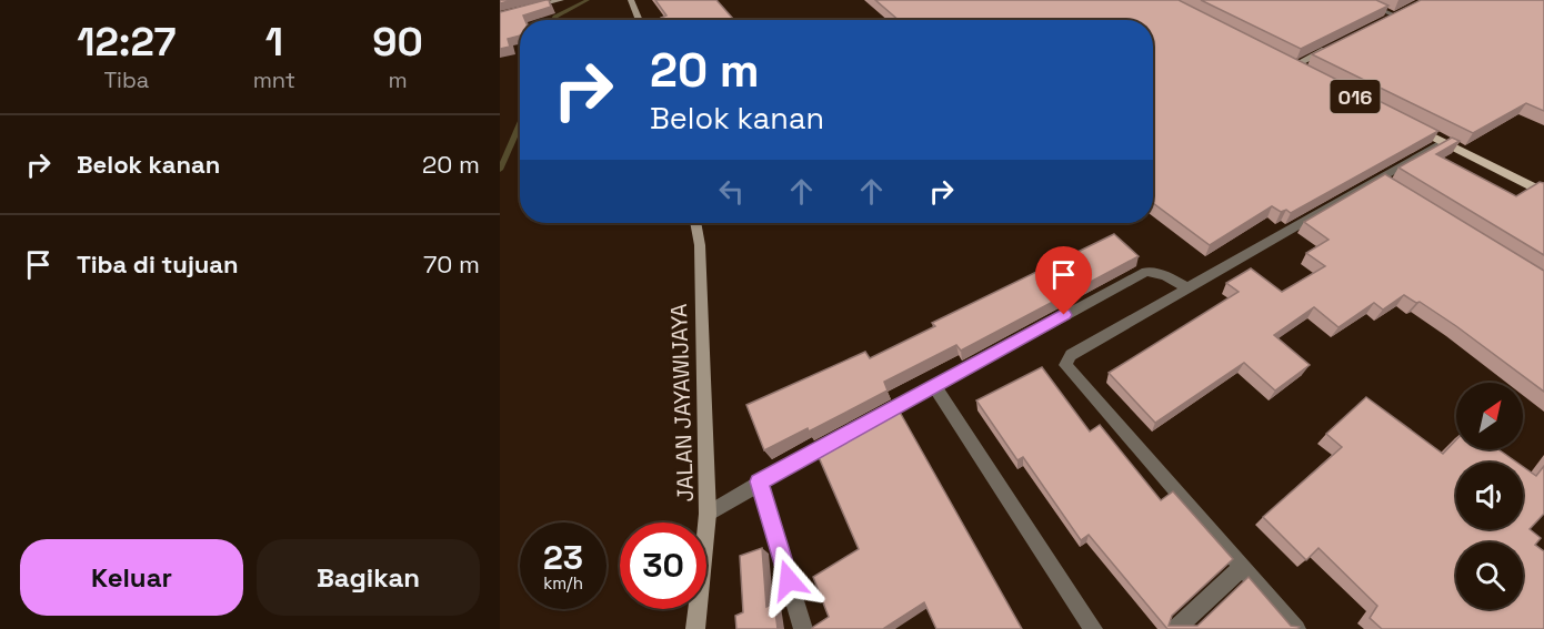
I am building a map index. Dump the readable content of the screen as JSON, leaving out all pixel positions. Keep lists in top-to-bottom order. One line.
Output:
{"streets":{"main road":["016"],"street":["JALAN JAYAWIJAYA"]},"north":"top right","page":{"eta":["12:27","Tiba","1","mnt","90","m"],"turn":["20 m","Belok kanan"],"list":[{"name":"Belok kanan","value":"20 m"},{"name":"Tiba di tujuan","value":"70 m"}],"speed":"23 km/h","limit":"30","buttons":["Keluar","Bagikan"]}}
